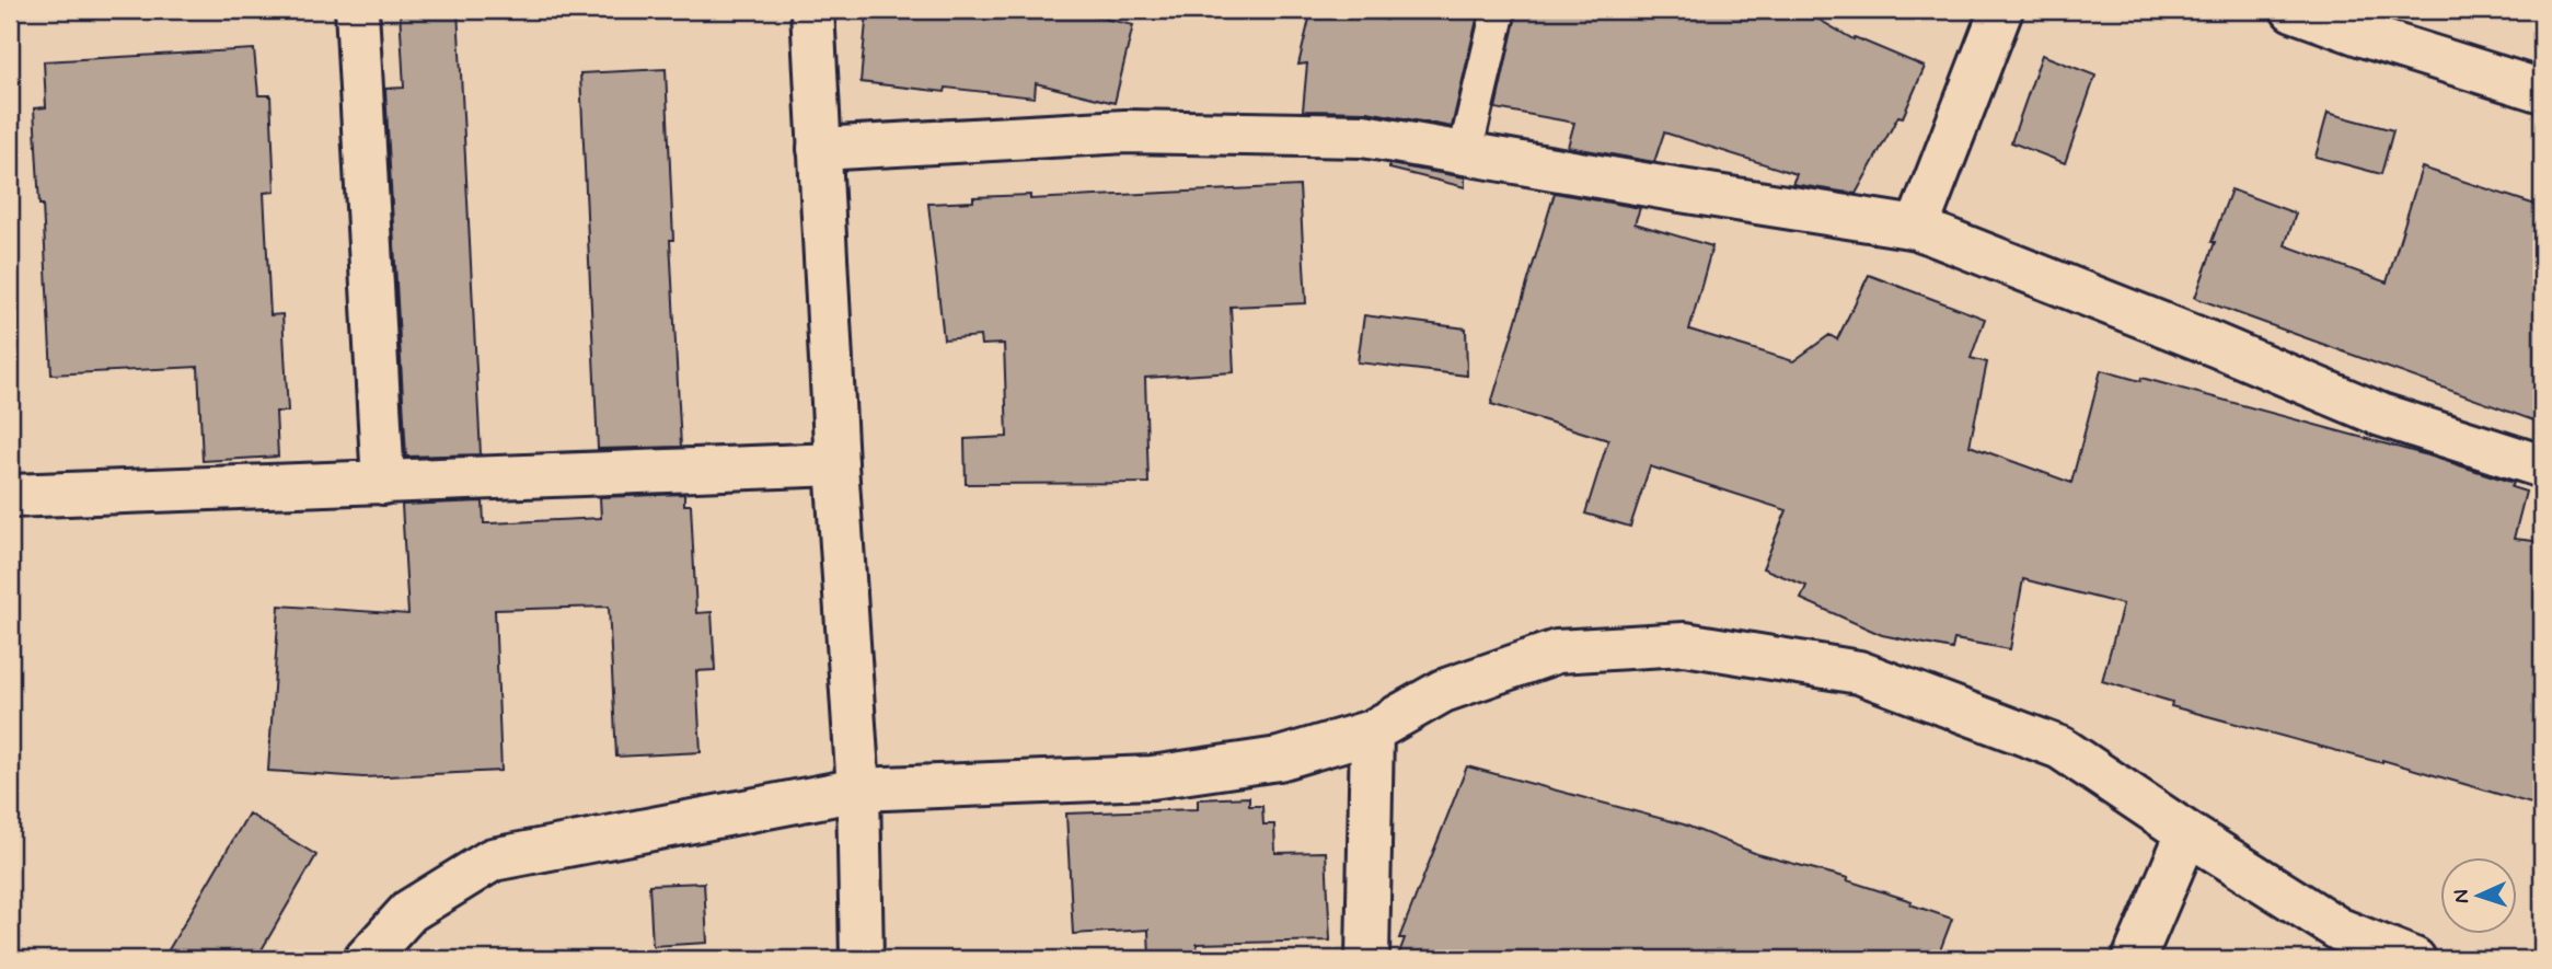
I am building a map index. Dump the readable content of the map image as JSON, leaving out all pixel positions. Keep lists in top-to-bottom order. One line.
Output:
{"north":"left"}
